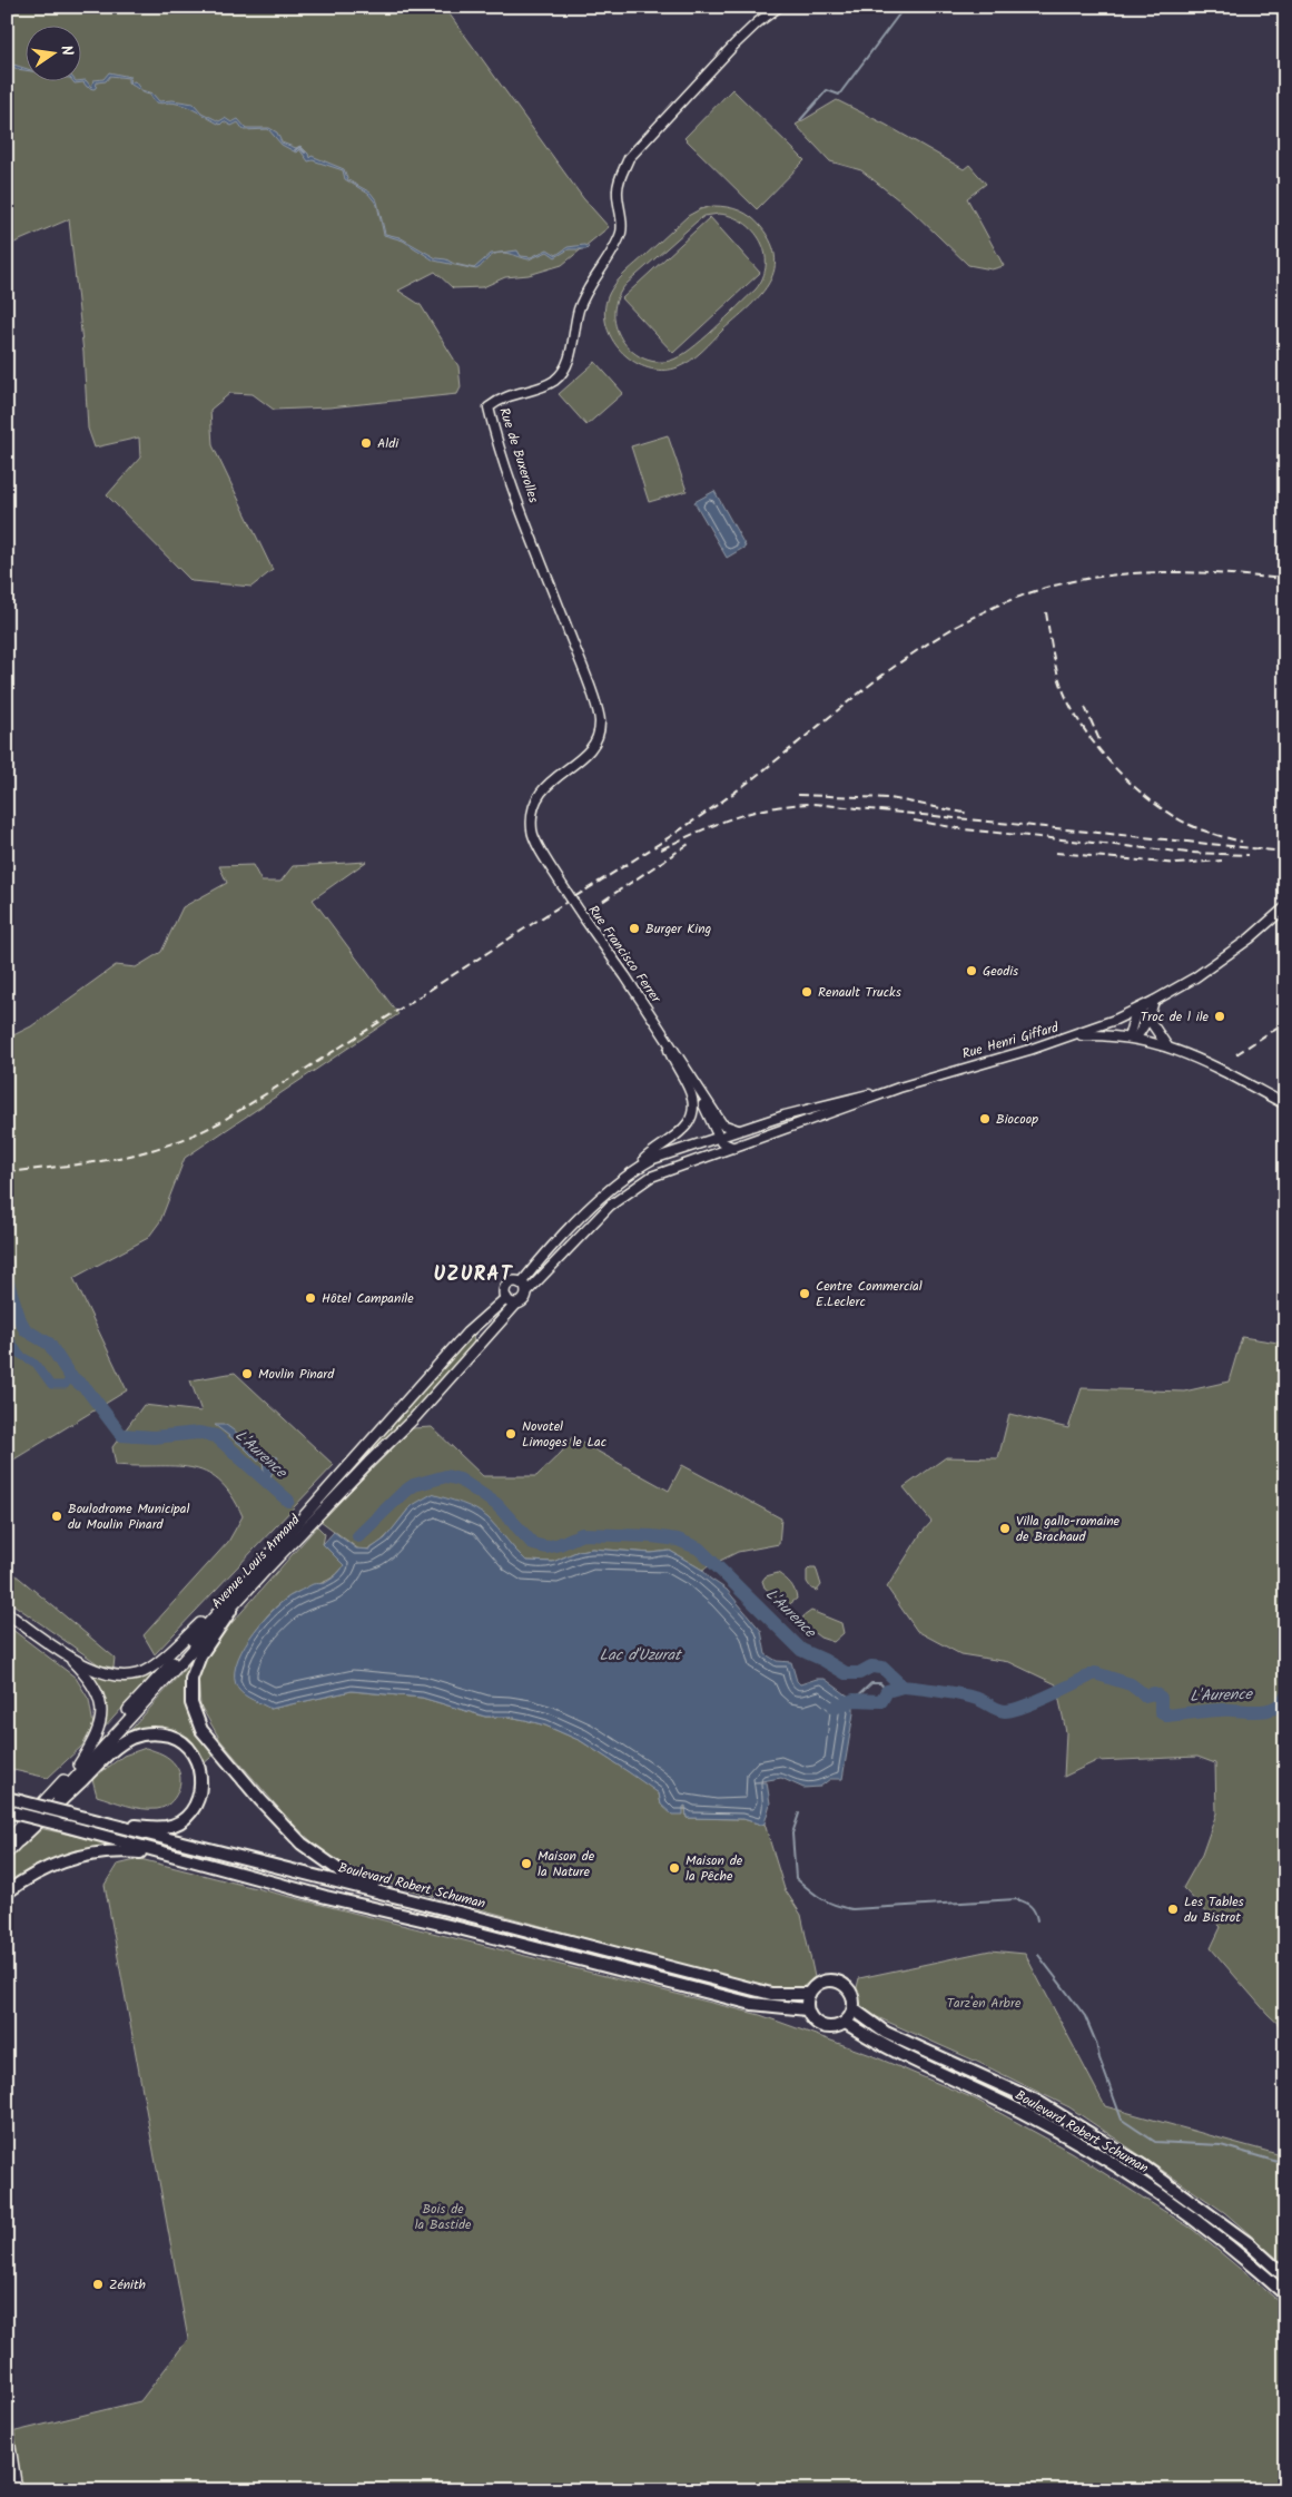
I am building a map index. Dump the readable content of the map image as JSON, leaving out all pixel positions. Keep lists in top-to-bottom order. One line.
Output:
{"streets":{"main road":["Avenue Louis Armand","Boulevard Robert Schuman"],"street":["Rue de Buxerolles","Rue Francisco Ferrer","Rue Henri Giffard"]},"crossings":[["Rue de Buxerolles","Rue Francisco Ferrer"],["Rue Henri Giffard","Avenue Louis Armand"]],"districts":["UZURAT"],"water":["L'Aurence","Lac d'Uzurat"],"parks":["Tarz'en Arbre","Bois de la Bastide"],"places":["Aldi","Burger King","Geodis","Renault Trucks","Troc de l ile","Biocoop","Centre Commercial E.Leclerc","Hôtel Campanile","Movlin Pinard","Novotel Limoges le Lac","Boulodrome Municipal du Moulin Pinard","Villa gallo-romaine de Brachaud","Maison de la Nature","Maison de la Pêche","Les Tables du Bistrot","Zénith"],"north":"right"}
